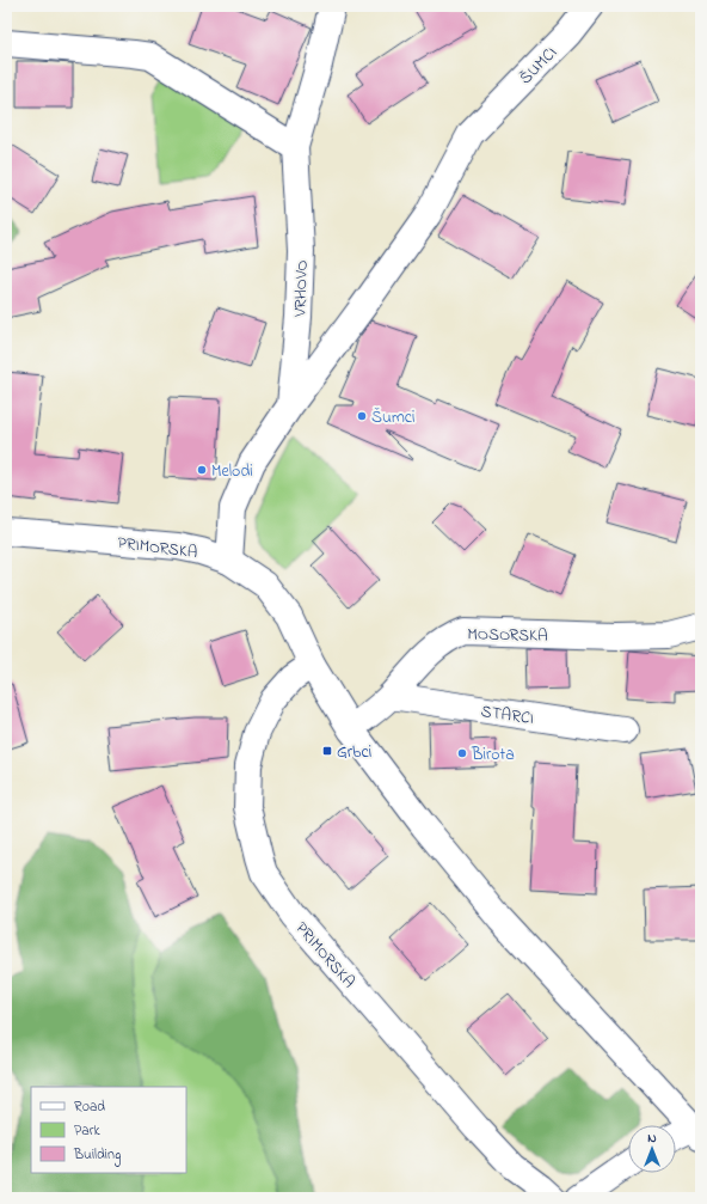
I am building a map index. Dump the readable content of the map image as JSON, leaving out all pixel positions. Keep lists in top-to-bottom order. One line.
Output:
{"streets":{"street":["ŠUMCI","VRHOVO","PRIMORSKA","MOSORSKA","STARCI"]},"crossings":[["ŠUMCI","VRHOVO"],["VRHOVO","PRIMORSKA"],["PRIMORSKA","MOSORSKA"],["MOSORSKA","STARCI"]],"places":{"other":["Šumci","Melodi","Birota"],"transit":["Grbci"]},"legend":["Road","Park","Building"],"north":"top"}
